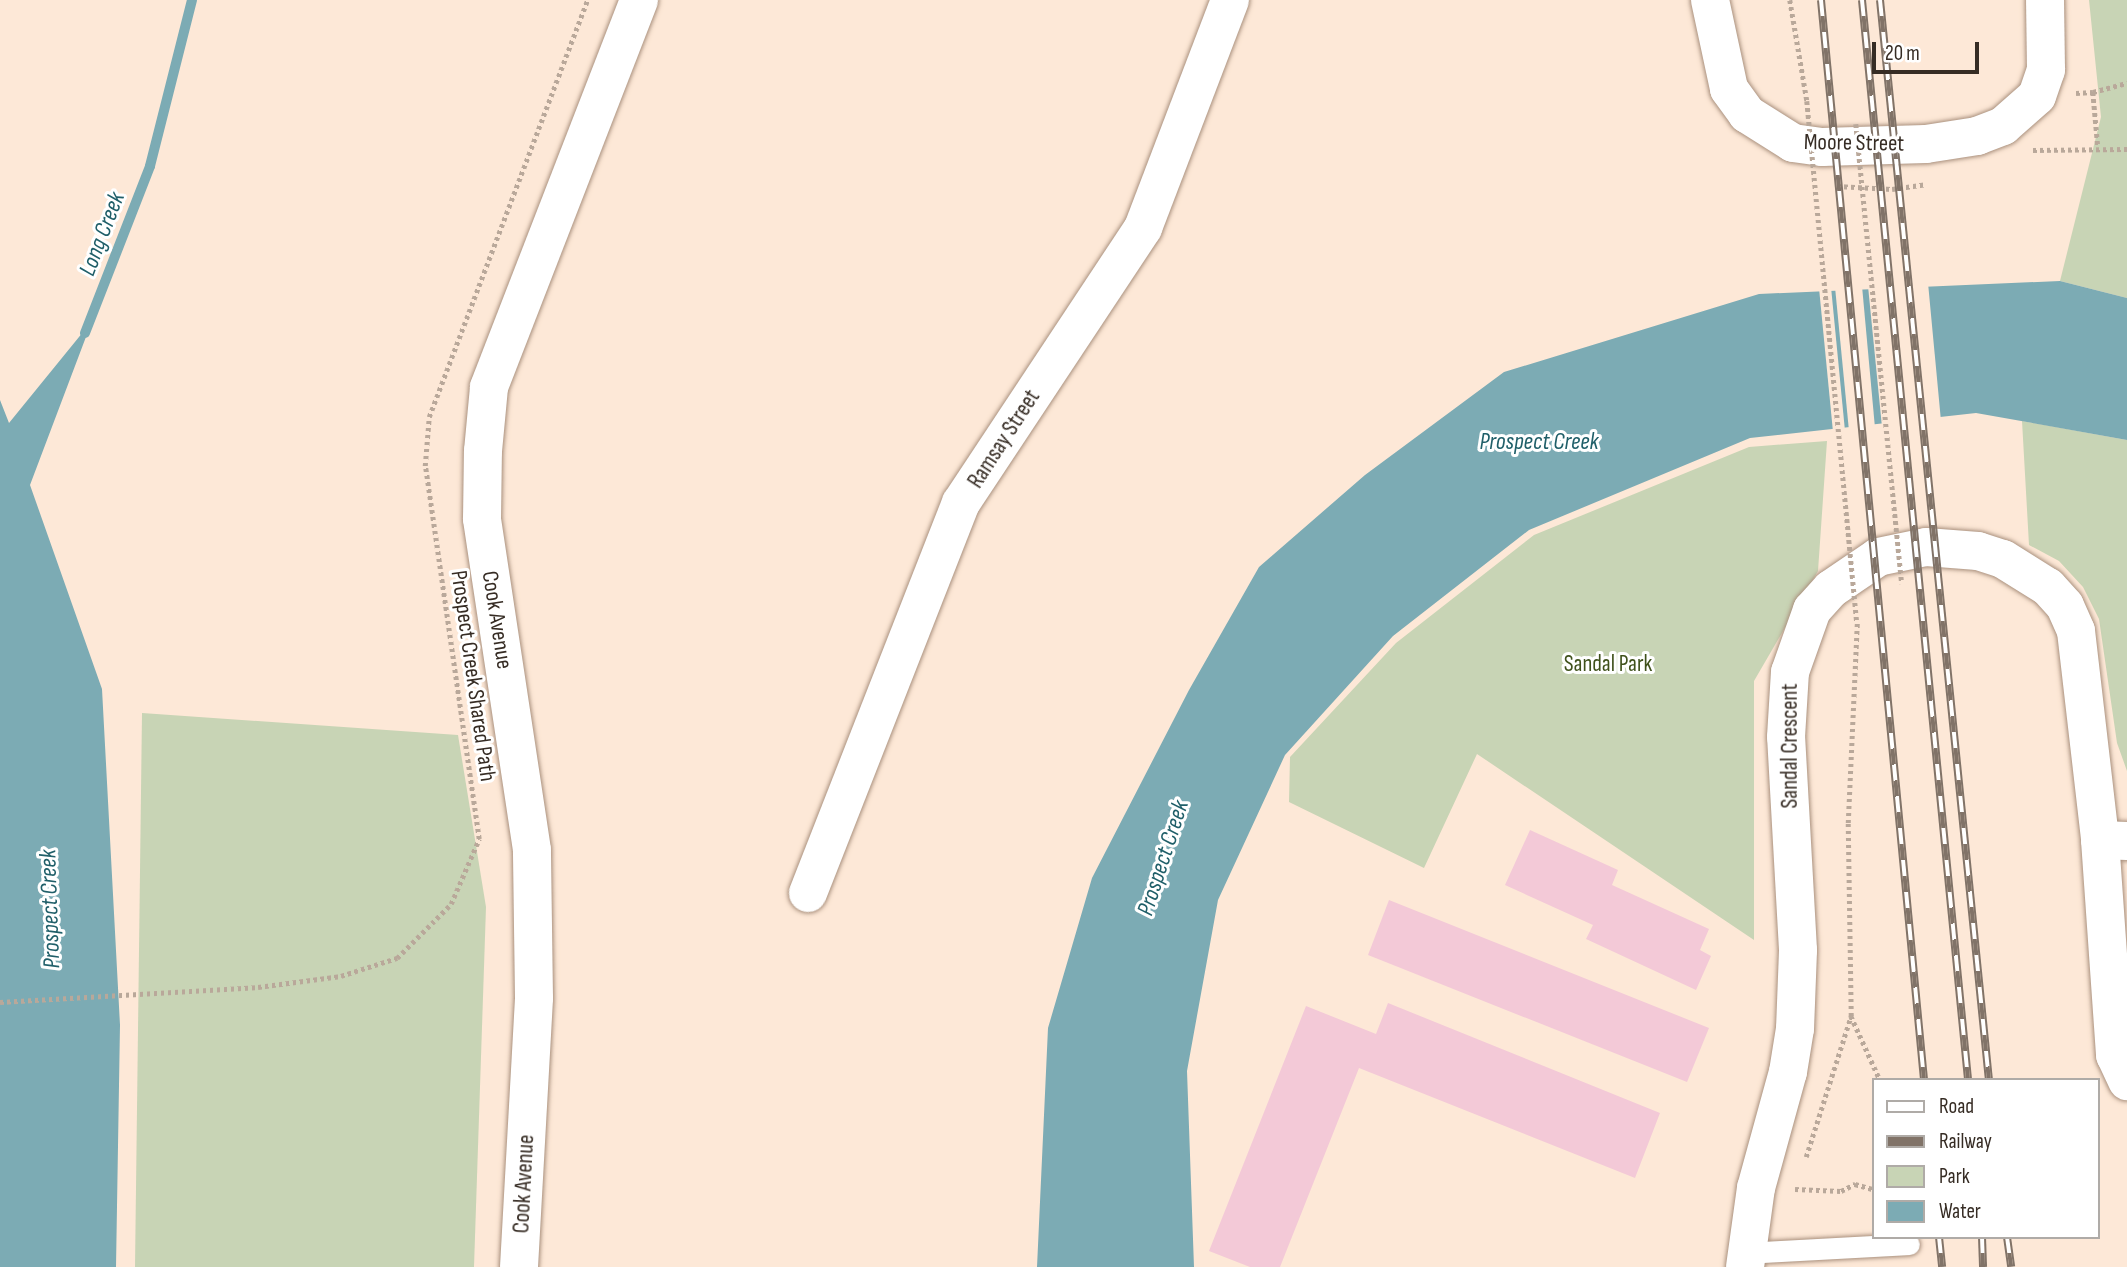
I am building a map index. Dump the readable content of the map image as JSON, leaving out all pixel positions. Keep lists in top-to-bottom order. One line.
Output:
{"streets":{"street":["Moore Street","Ramsay Street","Cook Avenue","Sandal Crescent"],"path":["Prospect Creek Shared Path"]},"water":["Long Creek","Prospect Creek"],"parks":["Sandal Park"],"legend":["Road","Railway","Park","Water"],"scale_bar":"20 m"}
